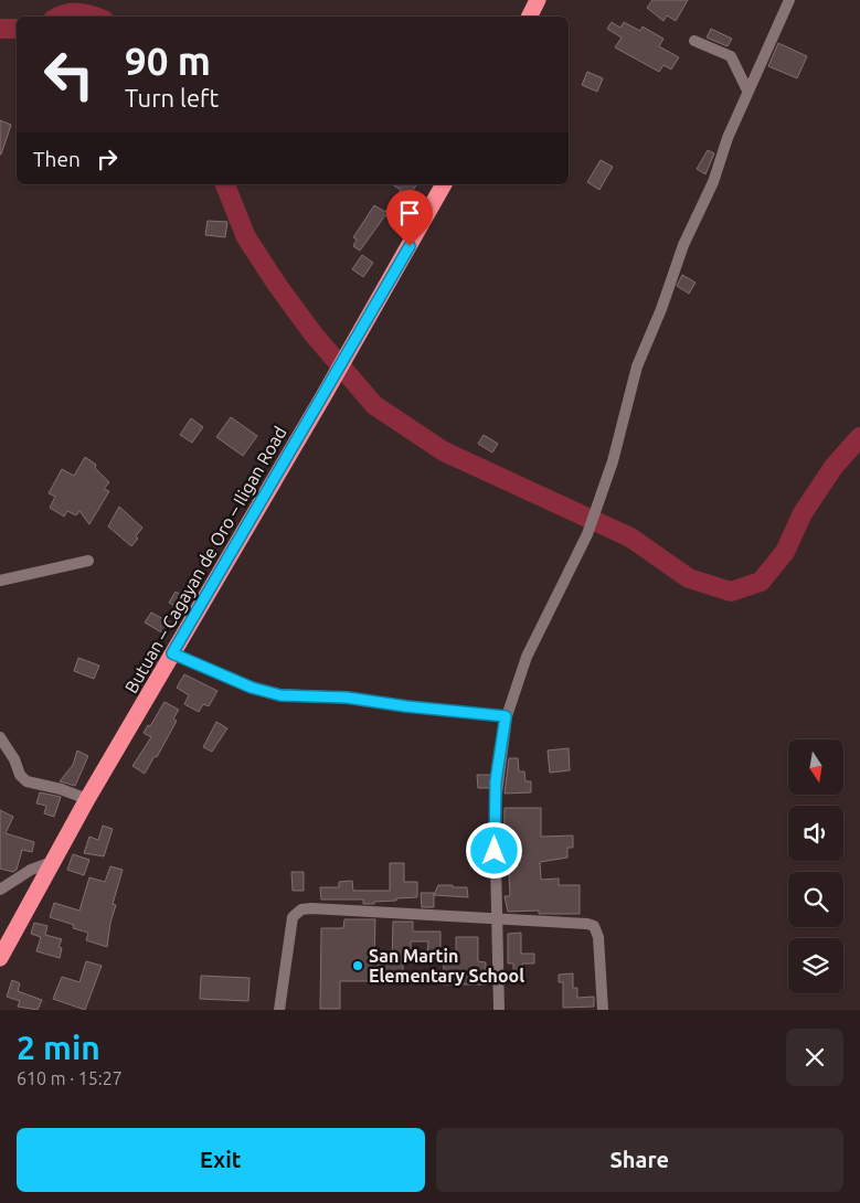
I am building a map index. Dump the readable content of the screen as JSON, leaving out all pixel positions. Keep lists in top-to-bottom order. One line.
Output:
{"streets":{"highway":["Butuan – Cagayan de Oro – Iligan Road"]},"places":["San Martin Elementary School"],"north":"bottom","page":{"turn":["90 m","Turn left"],"then":"Then","heading":["2 min","610 m · 15:27"],"buttons":["Exit","Share"]}}
